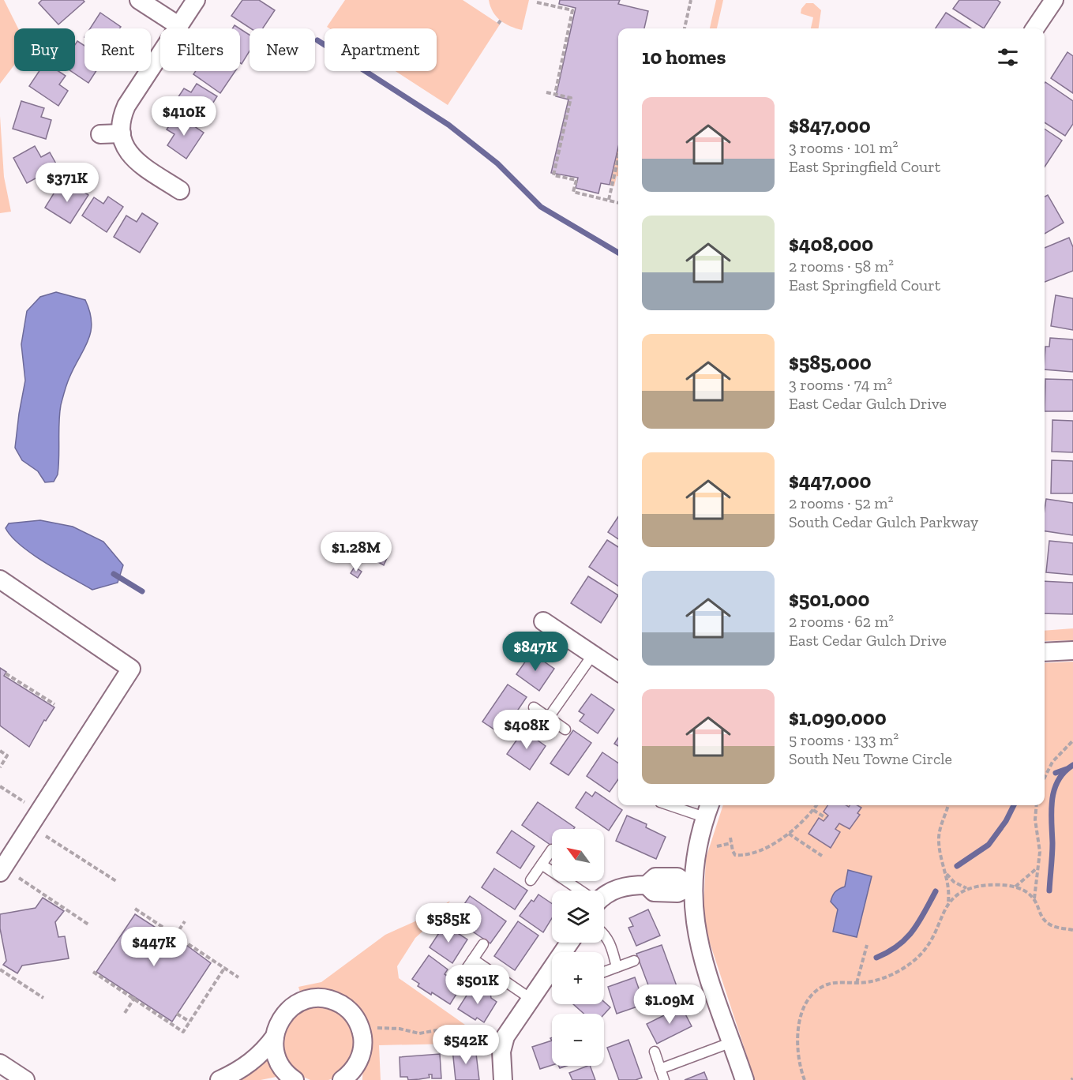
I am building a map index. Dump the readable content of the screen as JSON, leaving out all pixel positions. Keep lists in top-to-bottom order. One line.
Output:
{"north":"top left","page":{"chip":["Buy","Rent","Filters","New","Apartment"],"heading":"10 homes","list":[{"name":"$847,000","note":"3 rooms · 101 m² · East Springfield Court"},{"name":"$408,000","note":"2 rooms · 58 m² · East Springfield Court"},{"name":"$585,000","note":"3 rooms · 74 m² · East Cedar Gulch Drive"},{"name":"$447,000","note":"2 rooms · 52 m² · South Cedar Gulch Parkway"},{"name":"$501,000","note":"2 rooms · 62 m² · East Cedar Gulch Drive"},{"name":"$1,090,000","note":"5 rooms · 133 m² · South Neu Towne Circle"}],"price":["$410K","$371K","$1.28M","$847K","$408K","$585K","$447K","$501K","$1.09M","$542K"],"map_buttons":["+","−"]}}
